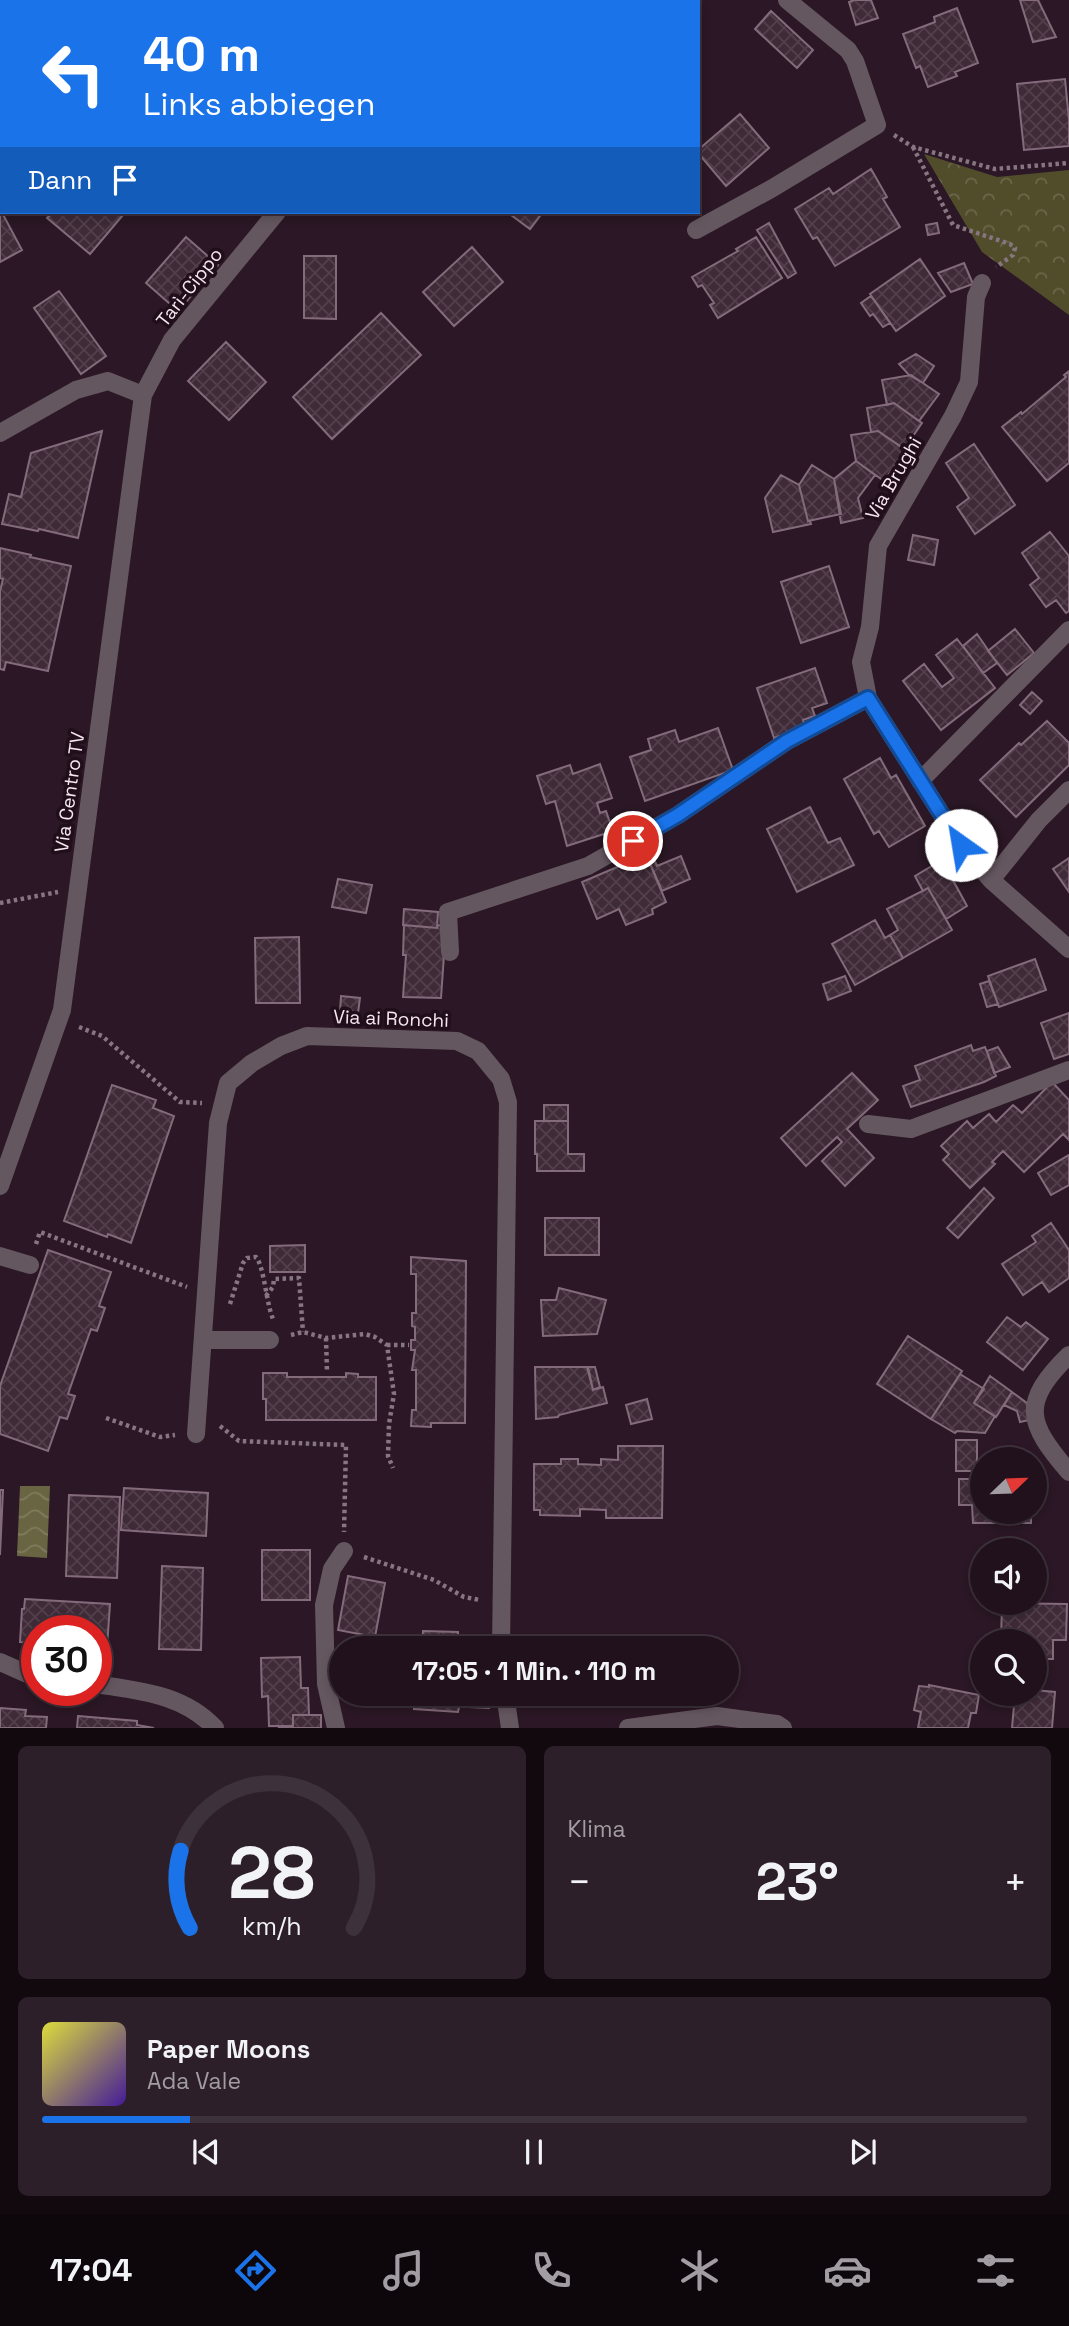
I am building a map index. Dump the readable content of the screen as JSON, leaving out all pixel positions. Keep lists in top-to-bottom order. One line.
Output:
{"streets":{"street":["Tarì-Cippo","Via Brughi","Via Centro TV","Via ai Ronchi"]},"crossings":[["Tarì-Cippo","Via Centro TV"]],"north":"top right","page":{"turn":["40 m","Links abbiegen"],"then":"Dann","limit":"30","trip":"17:05 · 1 Min. · 110 m","tile":"Klima","heat":["−","23°","+"],"song":["Paper Moons","Ada Vale"],"tabs":"17:04","gauge":["28","km/h"]}}
